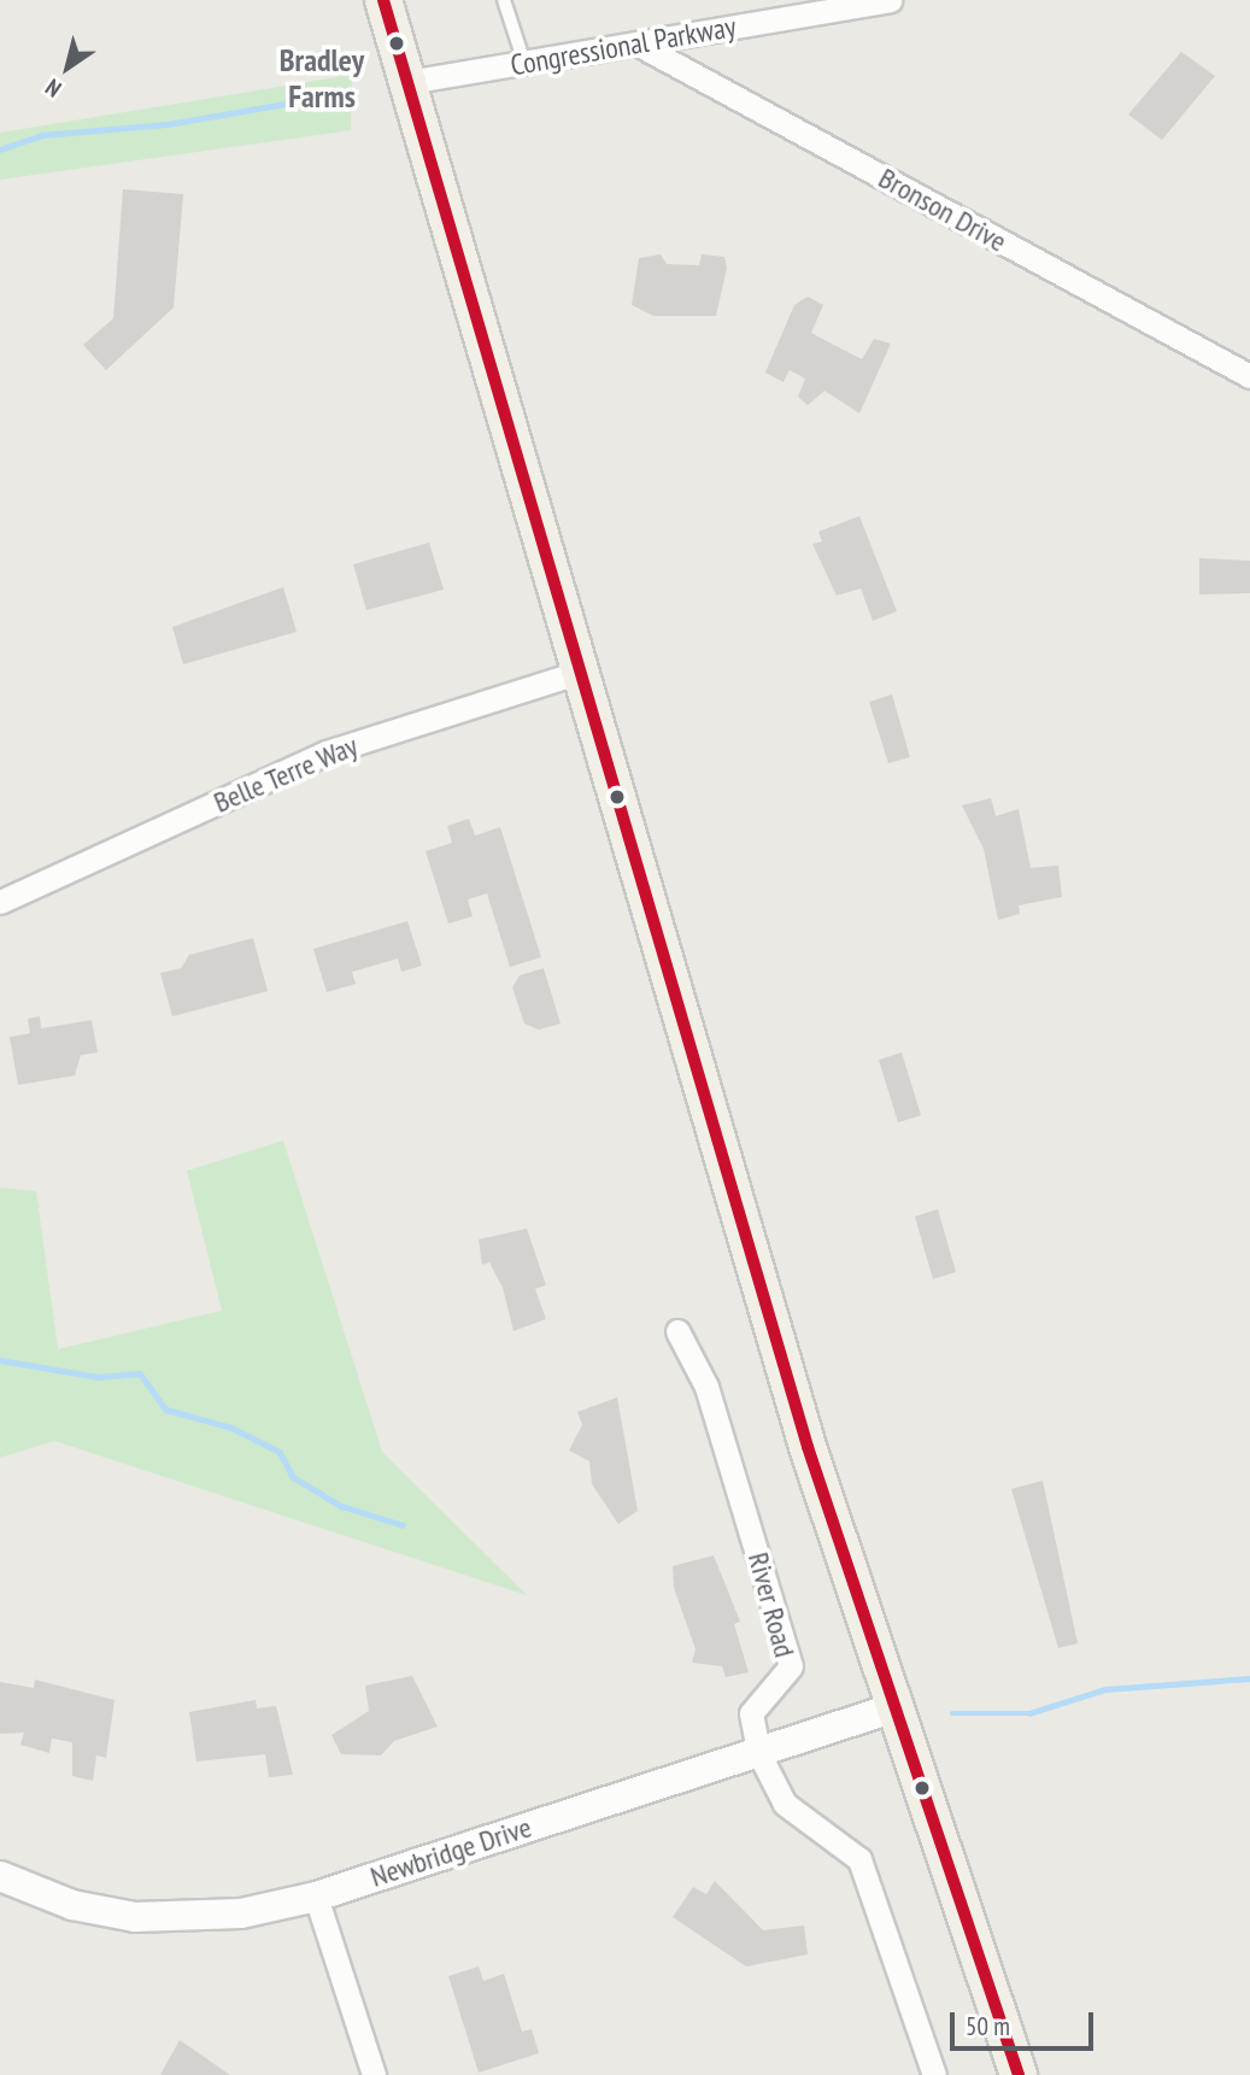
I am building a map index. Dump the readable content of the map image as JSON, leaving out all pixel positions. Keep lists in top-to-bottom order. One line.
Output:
{"streets":{"street":["Congressional Parkway","Bronson Drive","Belle Terre Way","River Road","Newbridge Drive"]},"crossings":[["Congressional Parkway","Bronson Drive"],["River Road","Newbridge Drive"]],"districts":["Bradley Farms"],"scale_bar":"50 m","north":"bottom left"}
